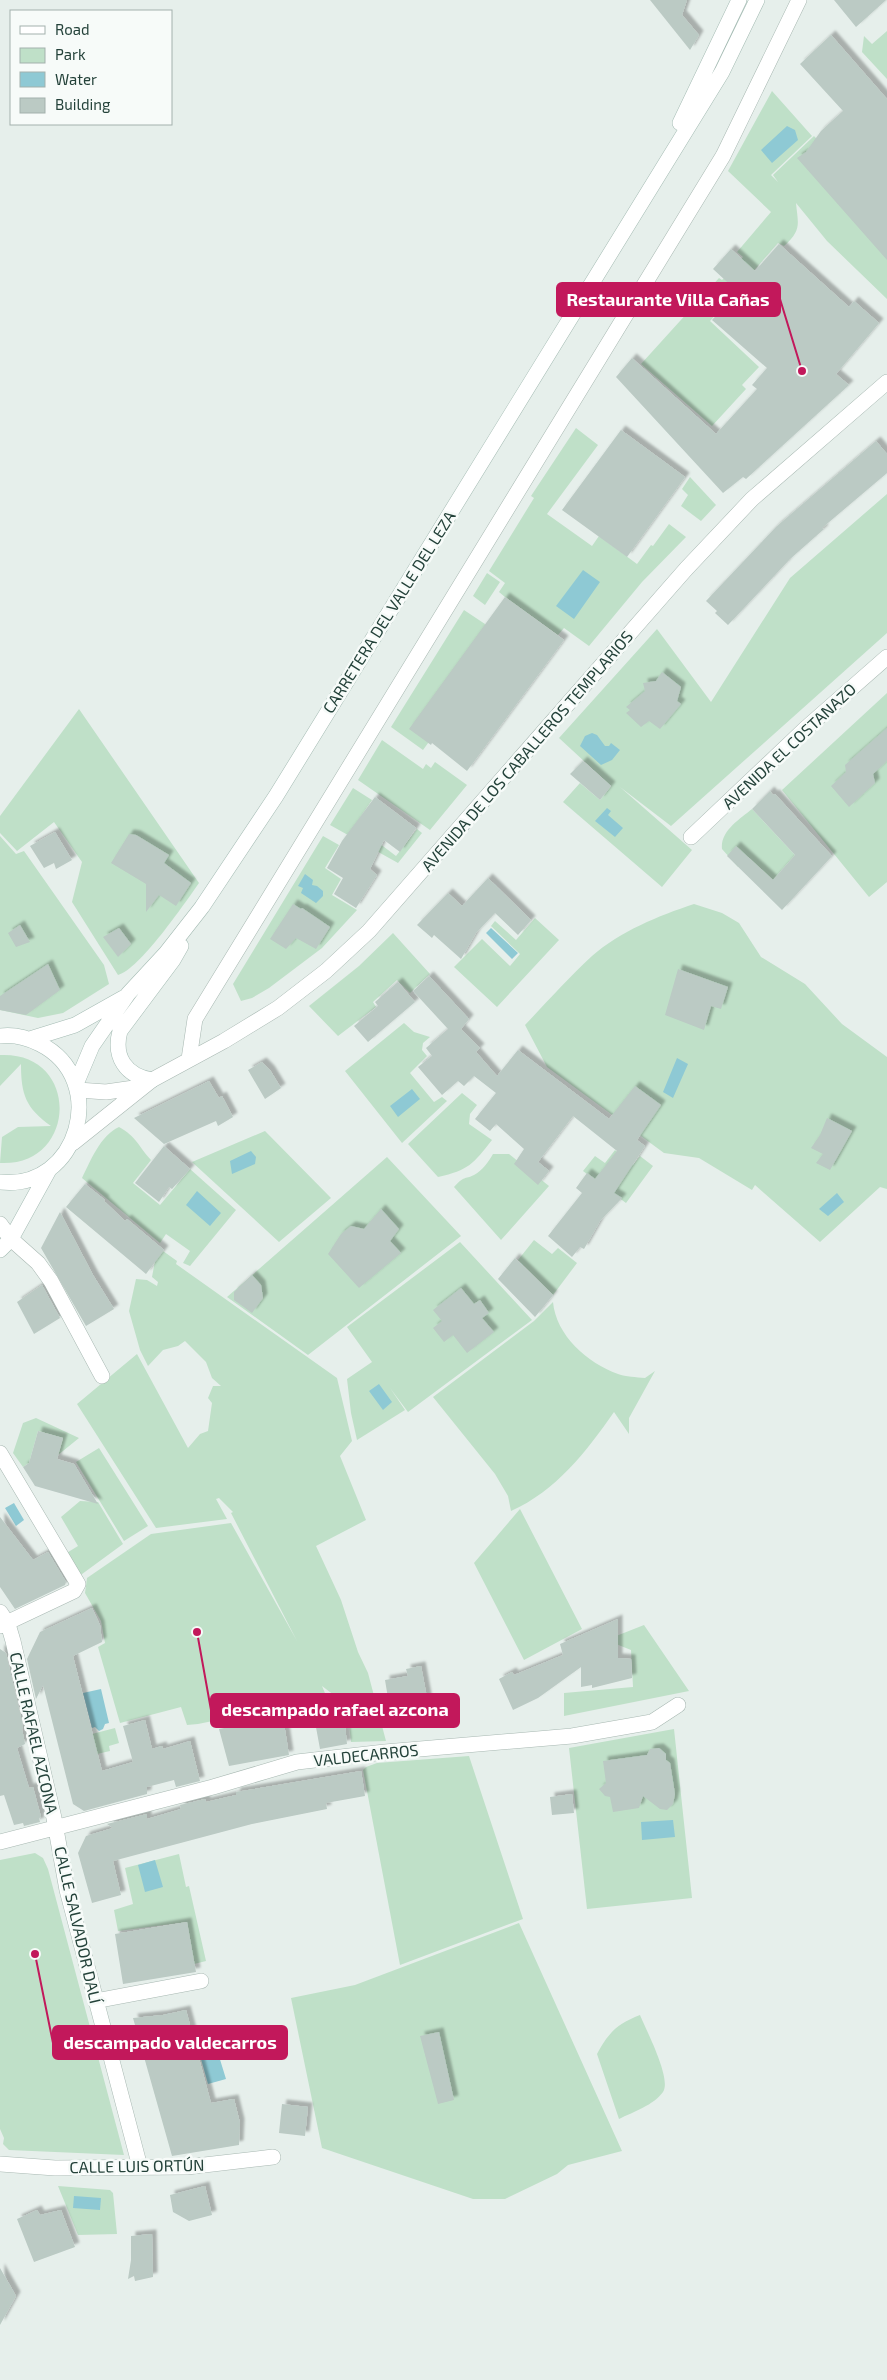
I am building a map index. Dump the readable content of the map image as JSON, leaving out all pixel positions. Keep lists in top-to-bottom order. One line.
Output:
{"streets":{"street":["CARRETERA DEL VALLE DEL LEZA","AVENIDA EL COSTANAZO","AVENIDA DE LOS CABALLEROS TEMPLARIOS","CALLE RAFAEL AZCONA","VALDECARROS","CALLE SALVADOR DALÍ","CALLE LUIS ORTÚN"]},"crossings":[["CALLE RAFAEL AZCONA","VALDECARROS"],["CALLE RAFAEL AZCONA","CALLE SALVADOR DALÍ"],["VALDECARROS","CALLE SALVADOR DALÍ"],["CALLE SALVADOR DALÍ","CALLE LUIS ORTÚN"]],"places":["Restaurante Villa Cañas","descampado rafael azcona","descampado valdecarros"],"legend":["Road","Park","Water","Building"]}
